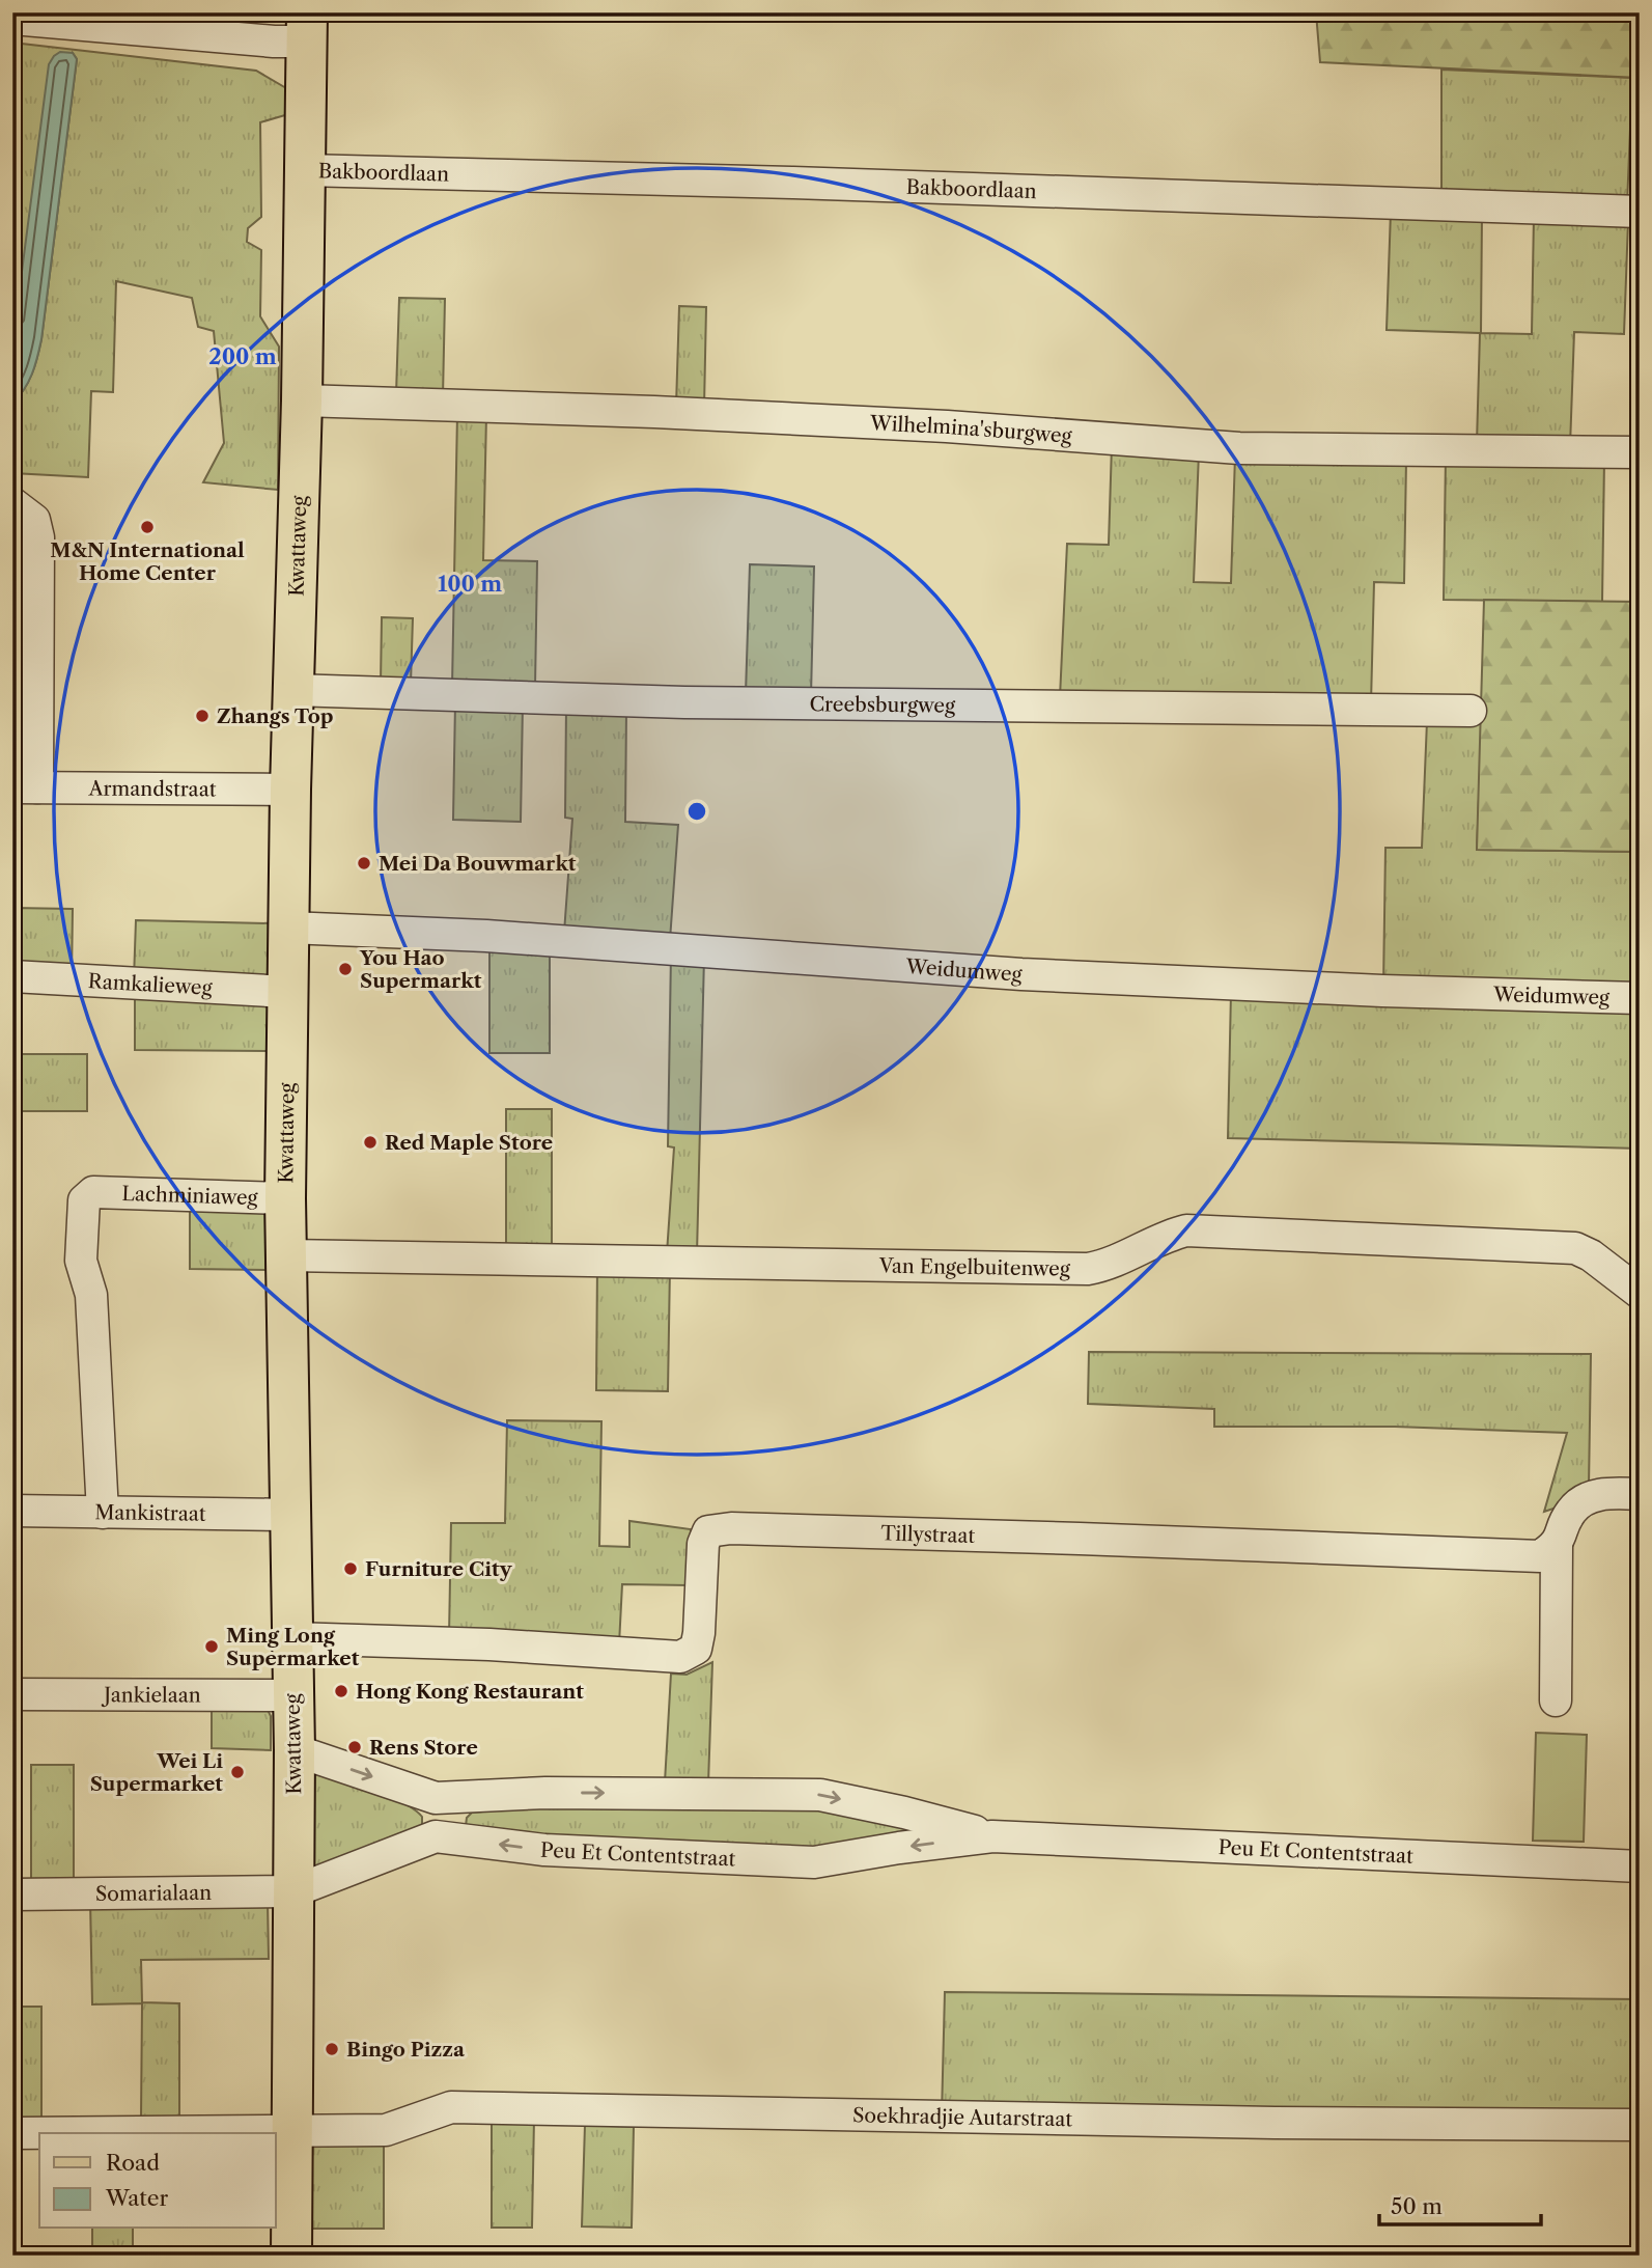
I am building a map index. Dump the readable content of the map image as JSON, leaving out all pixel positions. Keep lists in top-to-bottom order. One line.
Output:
{"streets":{"main road":["Kwattaweg"],"street":["Bakboordlaan","Wilhelmina'sburgweg","Creebsburgweg","Armandstraat","Weidumweg","Ramkalieweg","Lachminiaweg","Van Engelbuitenweg","Mankistraat","Tillystraat","Jankielaan","Peu Et Contentstraat","Somarialaan","Soekhradjie Autarstraat"]},"crossings":[["Bakboordlaan","Kwattaweg"],["Wilhelmina'sburgweg","Kwattaweg"],["Kwattaweg","Creebsburgweg"],["Kwattaweg","Armandstraat"],["Kwattaweg","Weidumweg"],["Kwattaweg","Ramkalieweg"],["Kwattaweg","Lachminiaweg"],["Kwattaweg","Van Engelbuitenweg"],["Kwattaweg","Mankistraat"],["Kwattaweg","Tillystraat"],["Kwattaweg","Jankielaan"],["Kwattaweg","Peu Et Contentstraat"],["Kwattaweg","Somarialaan"],["Kwattaweg","Soekhradjie Autarstraat"],["Lachminiaweg","Mankistraat"],["Peu Et Contentstraat","Somarialaan"]],"places":["M&N International Home Center","Zhangs Top","Mei Da Bouwmarkt","You Hao Supermarkt","Red Maple Store","Furniture City","Ming Long Supermarket","Hong Kong Restaurant","Rens Store","Wei Li Supermarket","Bingo Pizza"],"legend":["Road","Water"],"scale_bar":"50 m","rings":["200 m","100 m"]}
